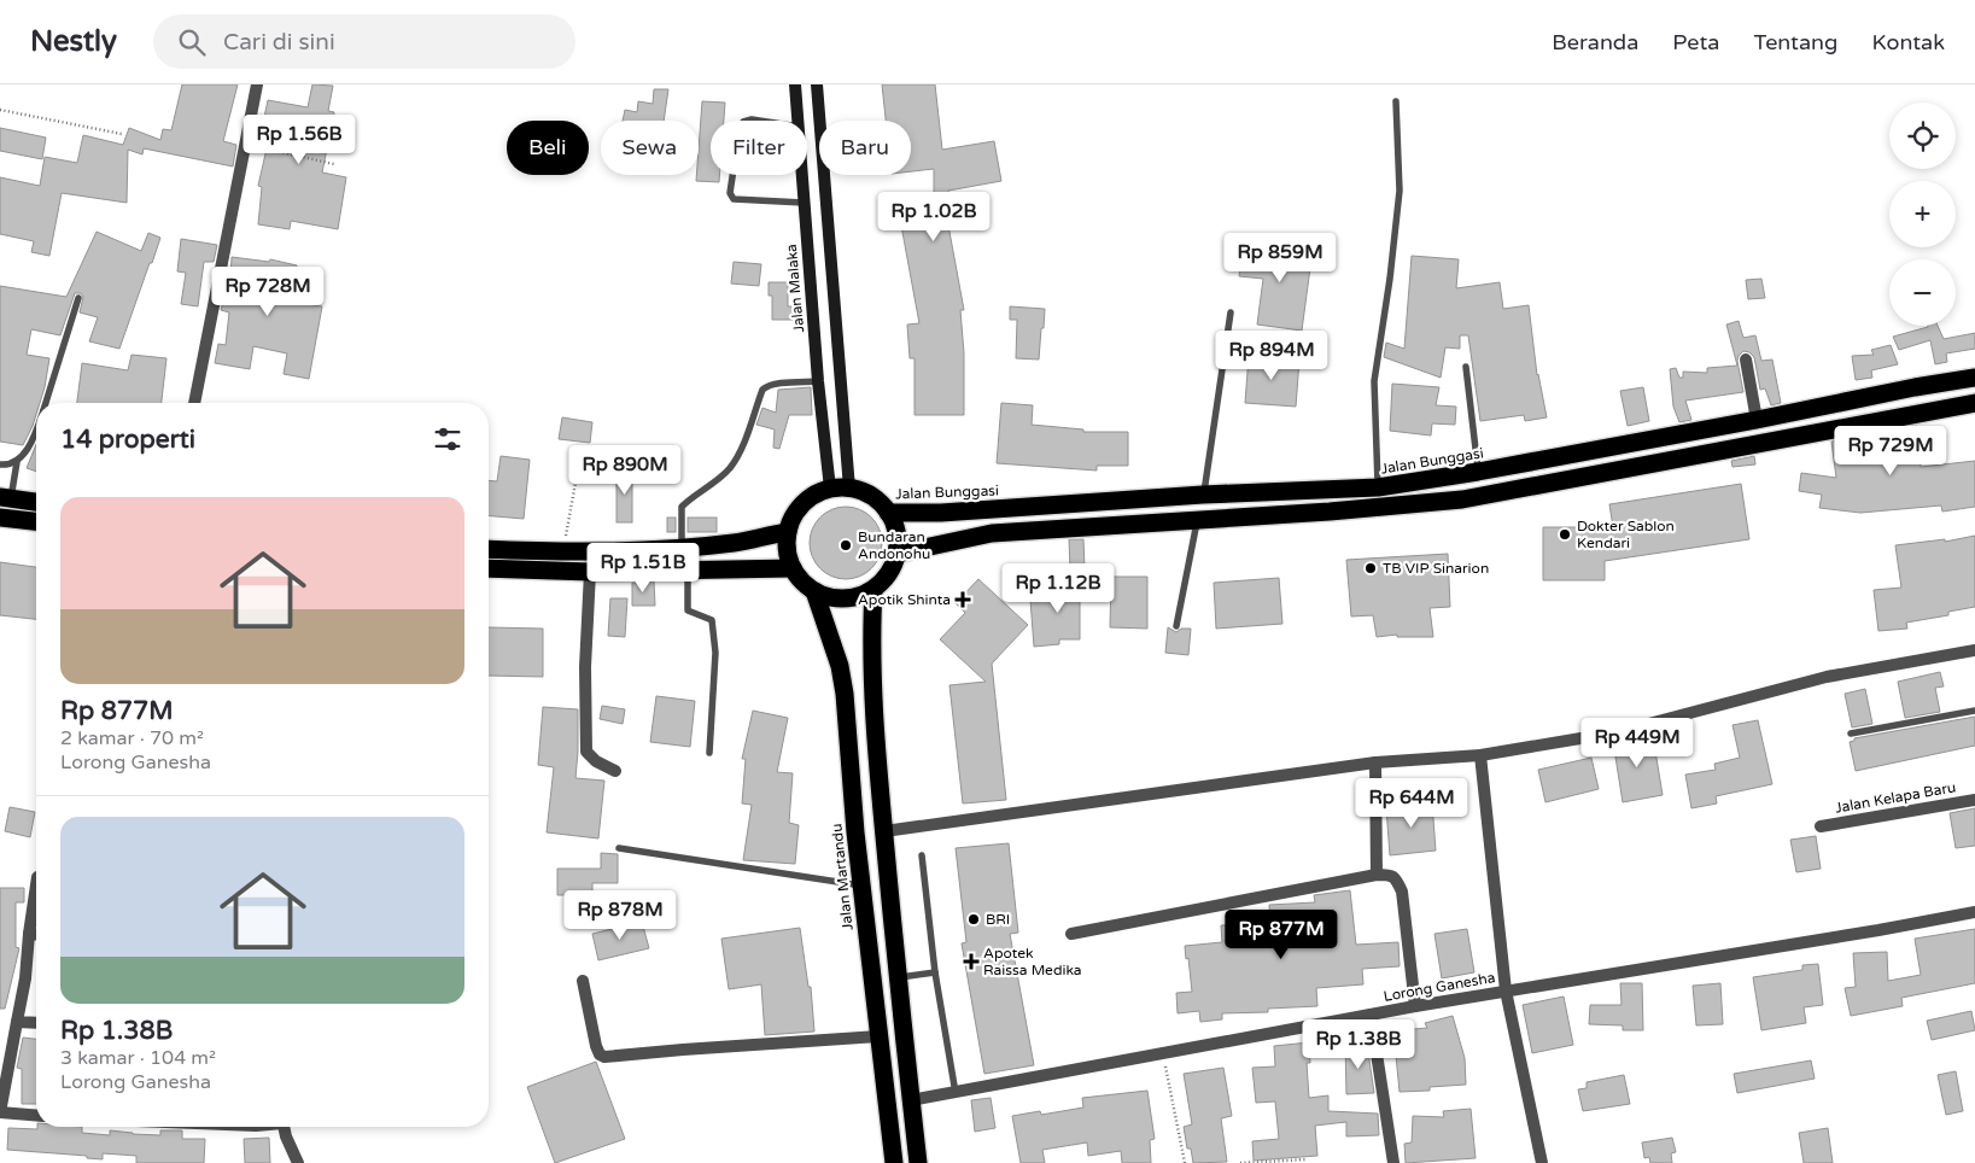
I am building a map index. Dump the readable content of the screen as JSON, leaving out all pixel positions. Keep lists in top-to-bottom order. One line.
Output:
{"streets":{"highway":["Jalan Bunggasi","Jalan Martandu"],"street":["Jalan Malaka","Jalan Kelapa Baru","Lorong Ganesha"]},"crossings":[["Jalan Malaka","Jalan Bunggasi"],["Jalan Malaka","Jalan Martandu"],["Jalan Bunggasi","Jalan Martandu"]],"places":{"other":["Dokter Sablon Kendari","Bundaran Andonohu","TB VIP Sinarion","BRI"],"health":["Apotik Shinta","Apotek Raissa Medika"]},"page":{"header":"Nestly","search":"Cari di sini","nav":["Beranda","Peta","Tentang","Kontak"],"map_buttons":["+","−"],"price":["Rp 1.56B","Rp 1.02B","Rp 859M","Rp 728M","Rp 894M","Rp 729M","Rp 890M","Rp 1.51B","Rp 1.12B","Rp 449M","Rp 644M","Rp 878M","Rp 877M","Rp 1.38B"],"chip":["Beli","Sewa","Filter","Baru"],"heading":"14 properti","list":[{"name":"Rp 877M","note":"2 kamar · 70 m² · Lorong Ganesha"},{"name":"Rp 1.38B","note":"3 kamar · 104 m² · Lorong Ganesha"}]}}
